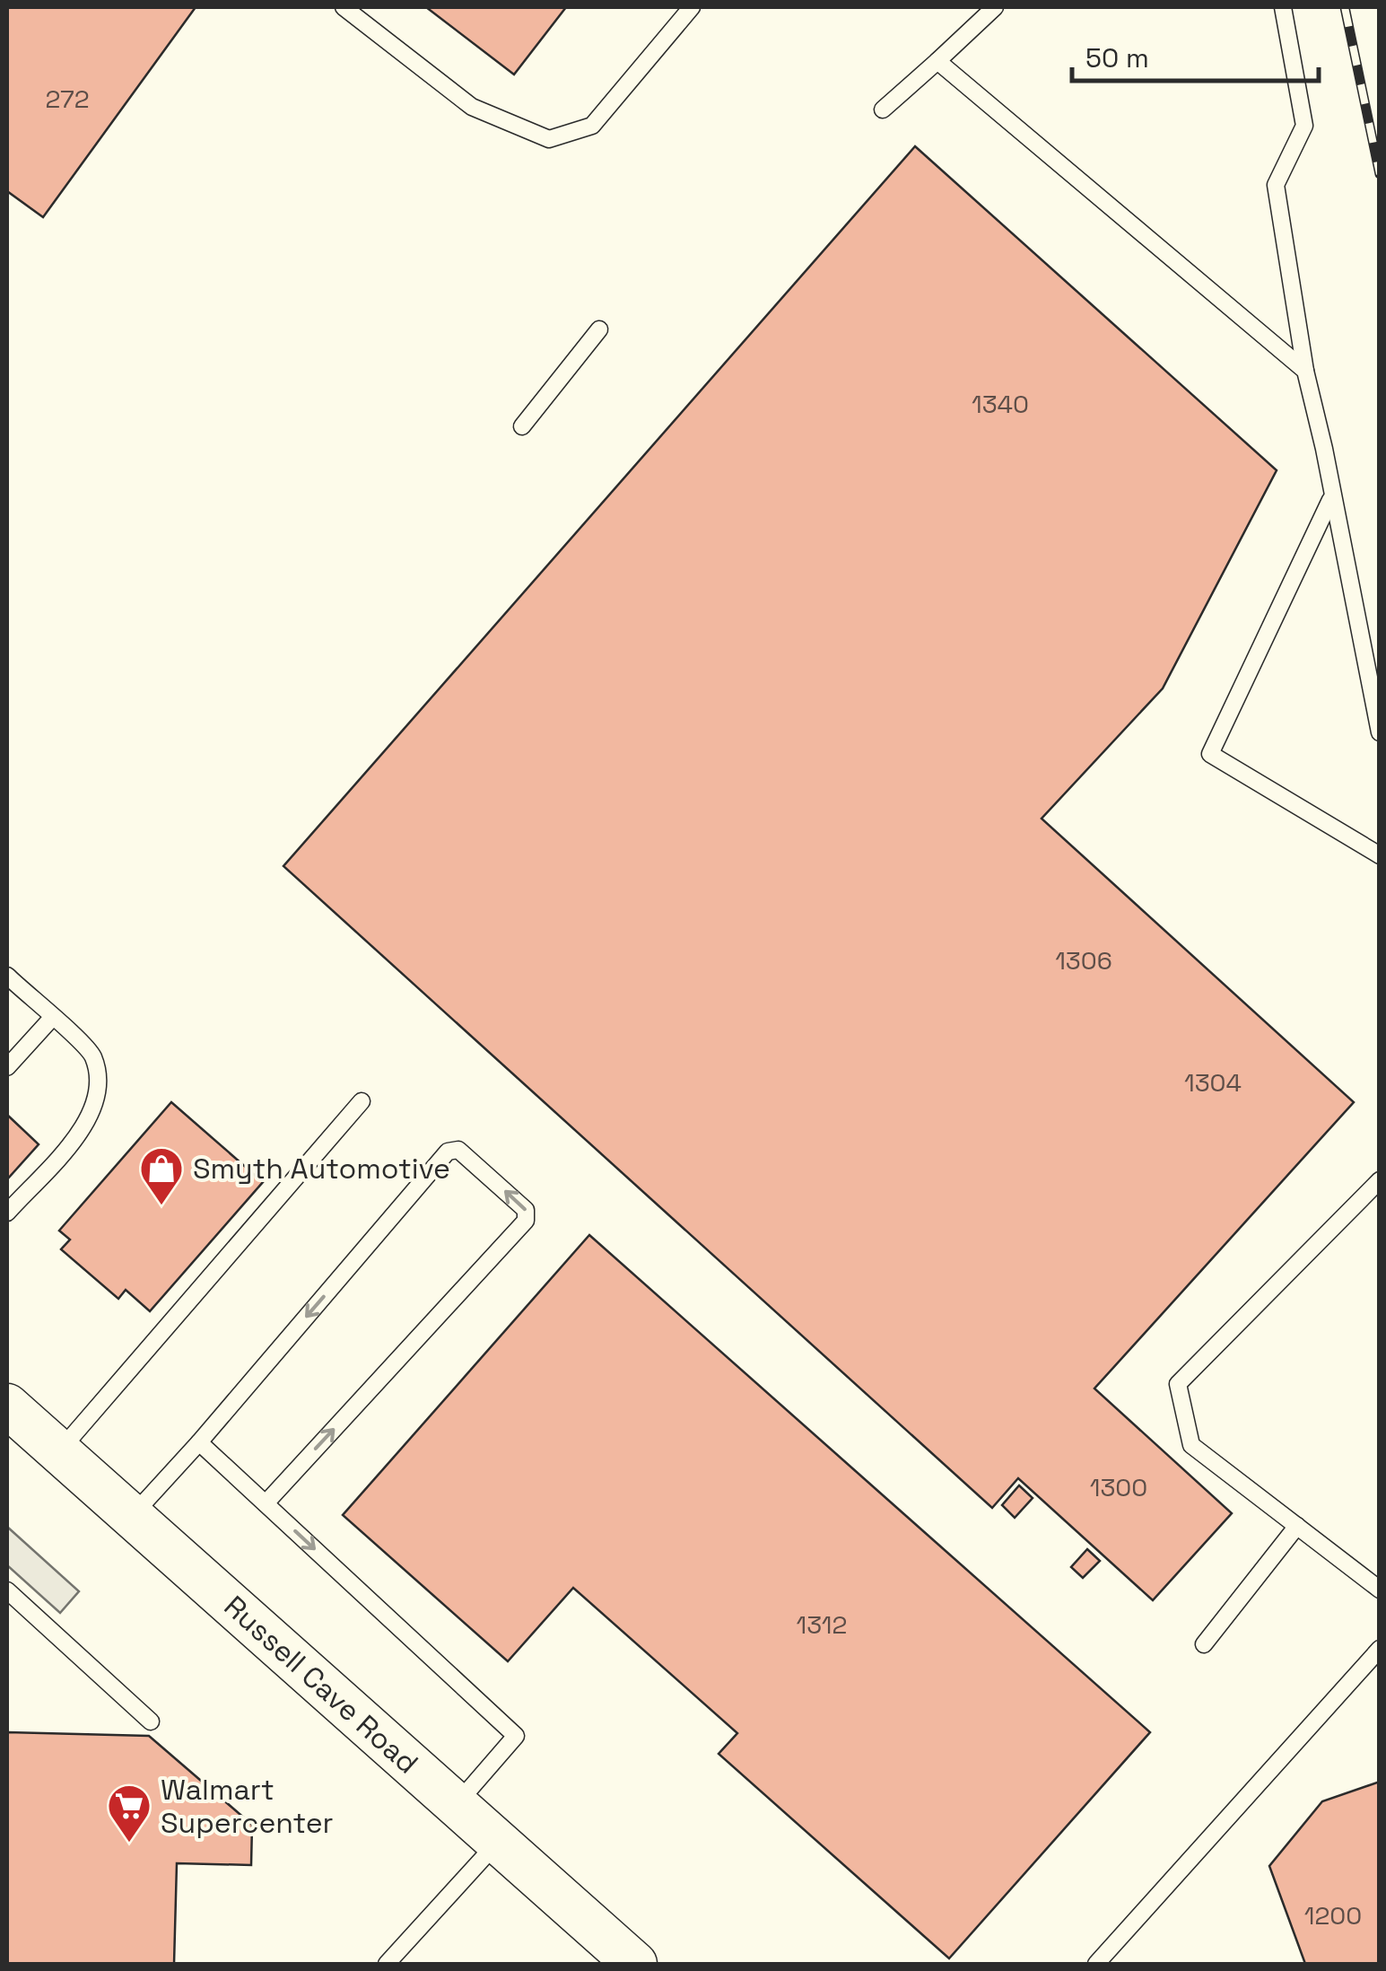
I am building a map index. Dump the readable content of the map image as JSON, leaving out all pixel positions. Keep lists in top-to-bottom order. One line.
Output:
{"streets":{"street":["Russell Cave Road"]},"places":{"shop":["Smyth Automotive"],"supermarket":["Walmart Supercenter"]},"house_numbers":["272","1340","1306","1304","1300","1312","1200"],"scale_bar":"50 m"}
